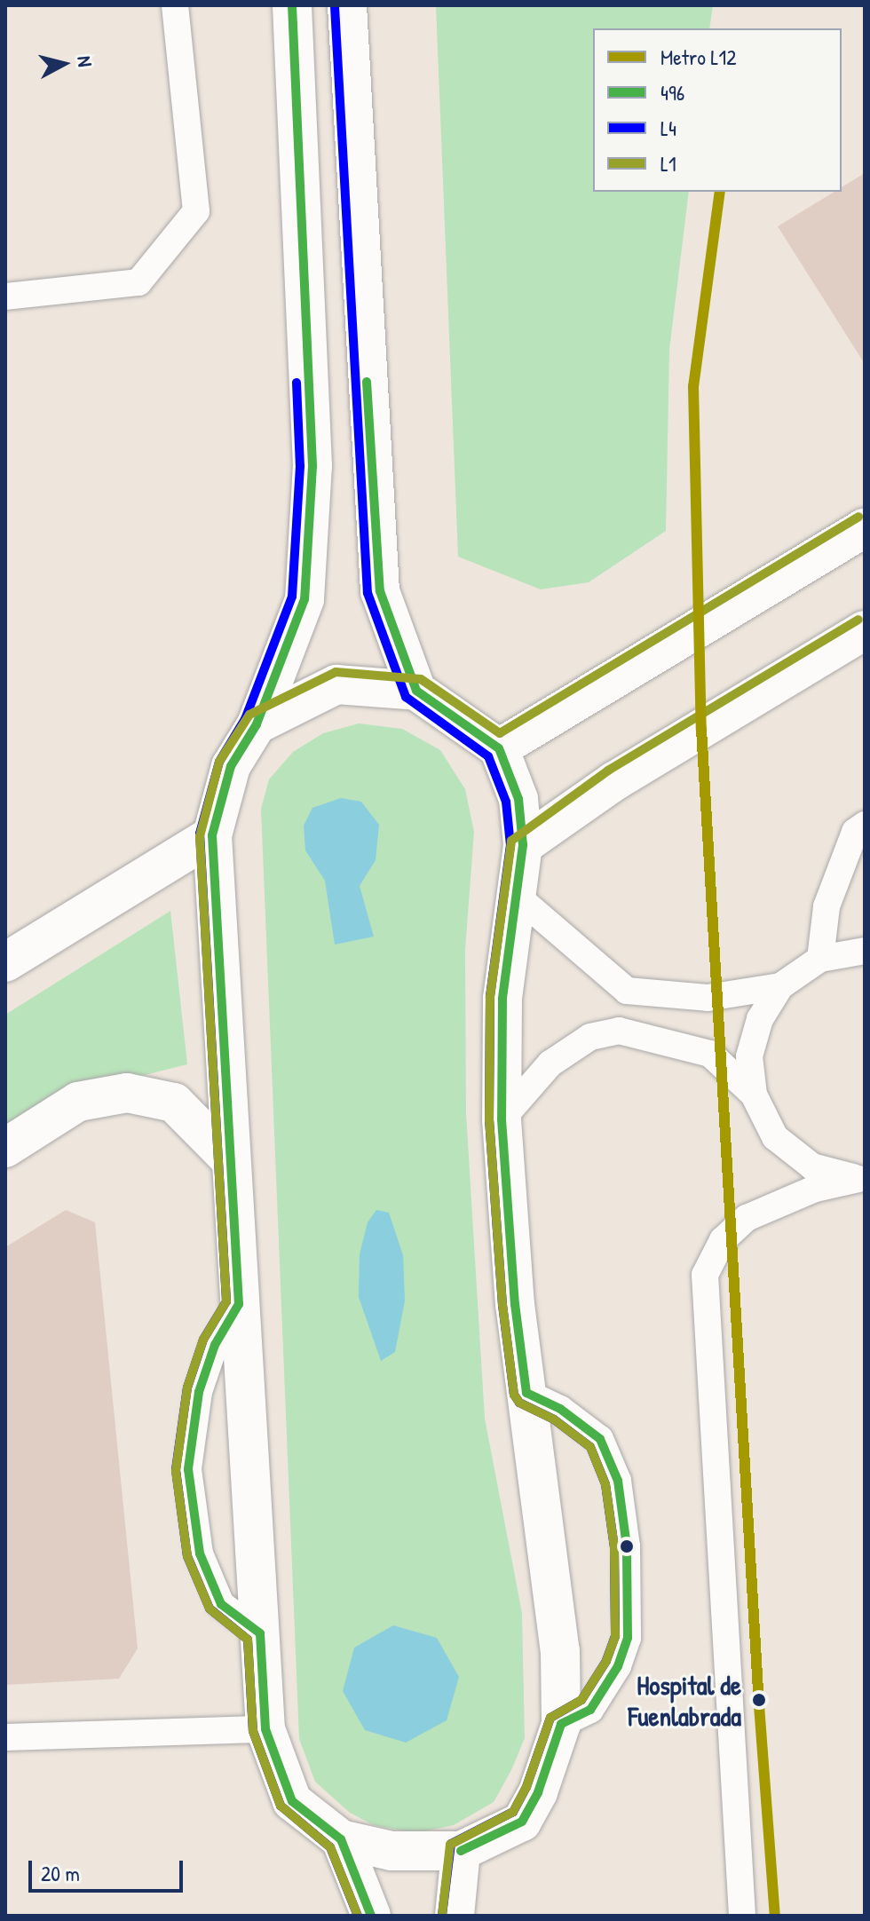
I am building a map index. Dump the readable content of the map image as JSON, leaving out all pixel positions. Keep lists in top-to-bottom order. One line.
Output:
{"places":["Hospital de Fuenlabrada"],"lines":["transit line 496","transit line L4","metro line L12","transit line L1"],"legend":["Metro L12","496","L4","L1"],"scale_bar":"20 m","north":"right"}
